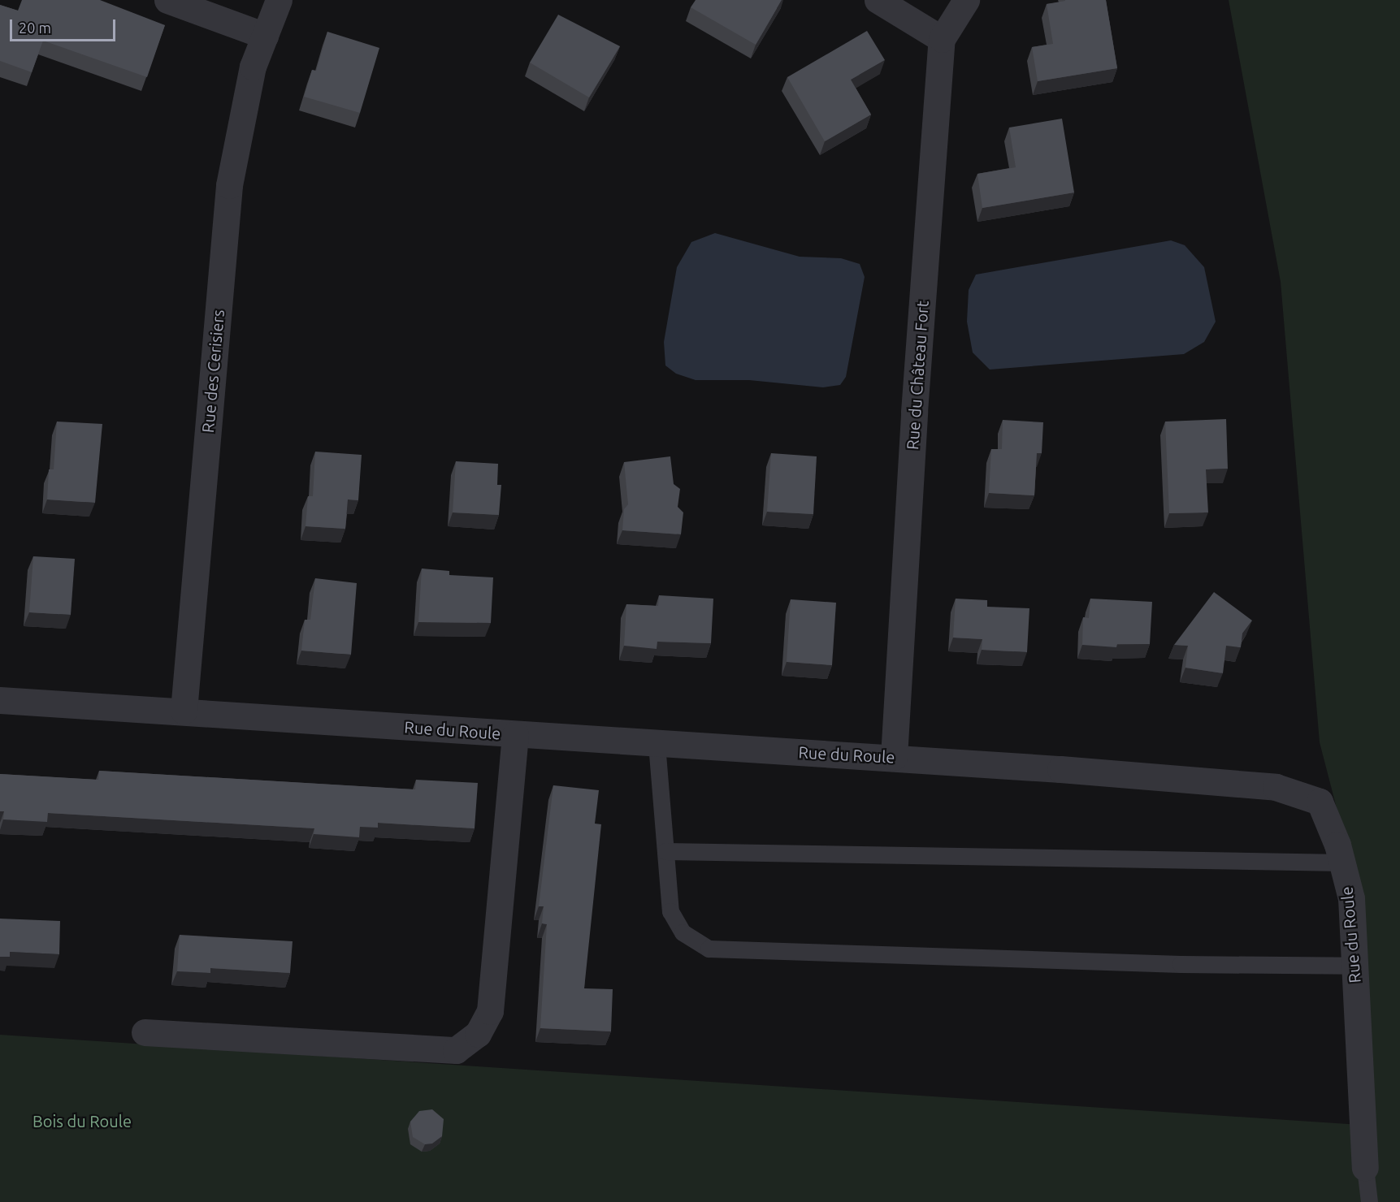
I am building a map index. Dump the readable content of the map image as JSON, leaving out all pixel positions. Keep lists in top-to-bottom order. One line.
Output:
{"streets":{"street":["Rue des Cerisiers","Rue du Château Fort","Rue du Roule"]},"crossings":[["Rue des Cerisiers","Rue du Roule"],["Rue du Château Fort","Rue du Roule"]],"parks":["Bois du Roule"],"scale_bar":"20 m"}
